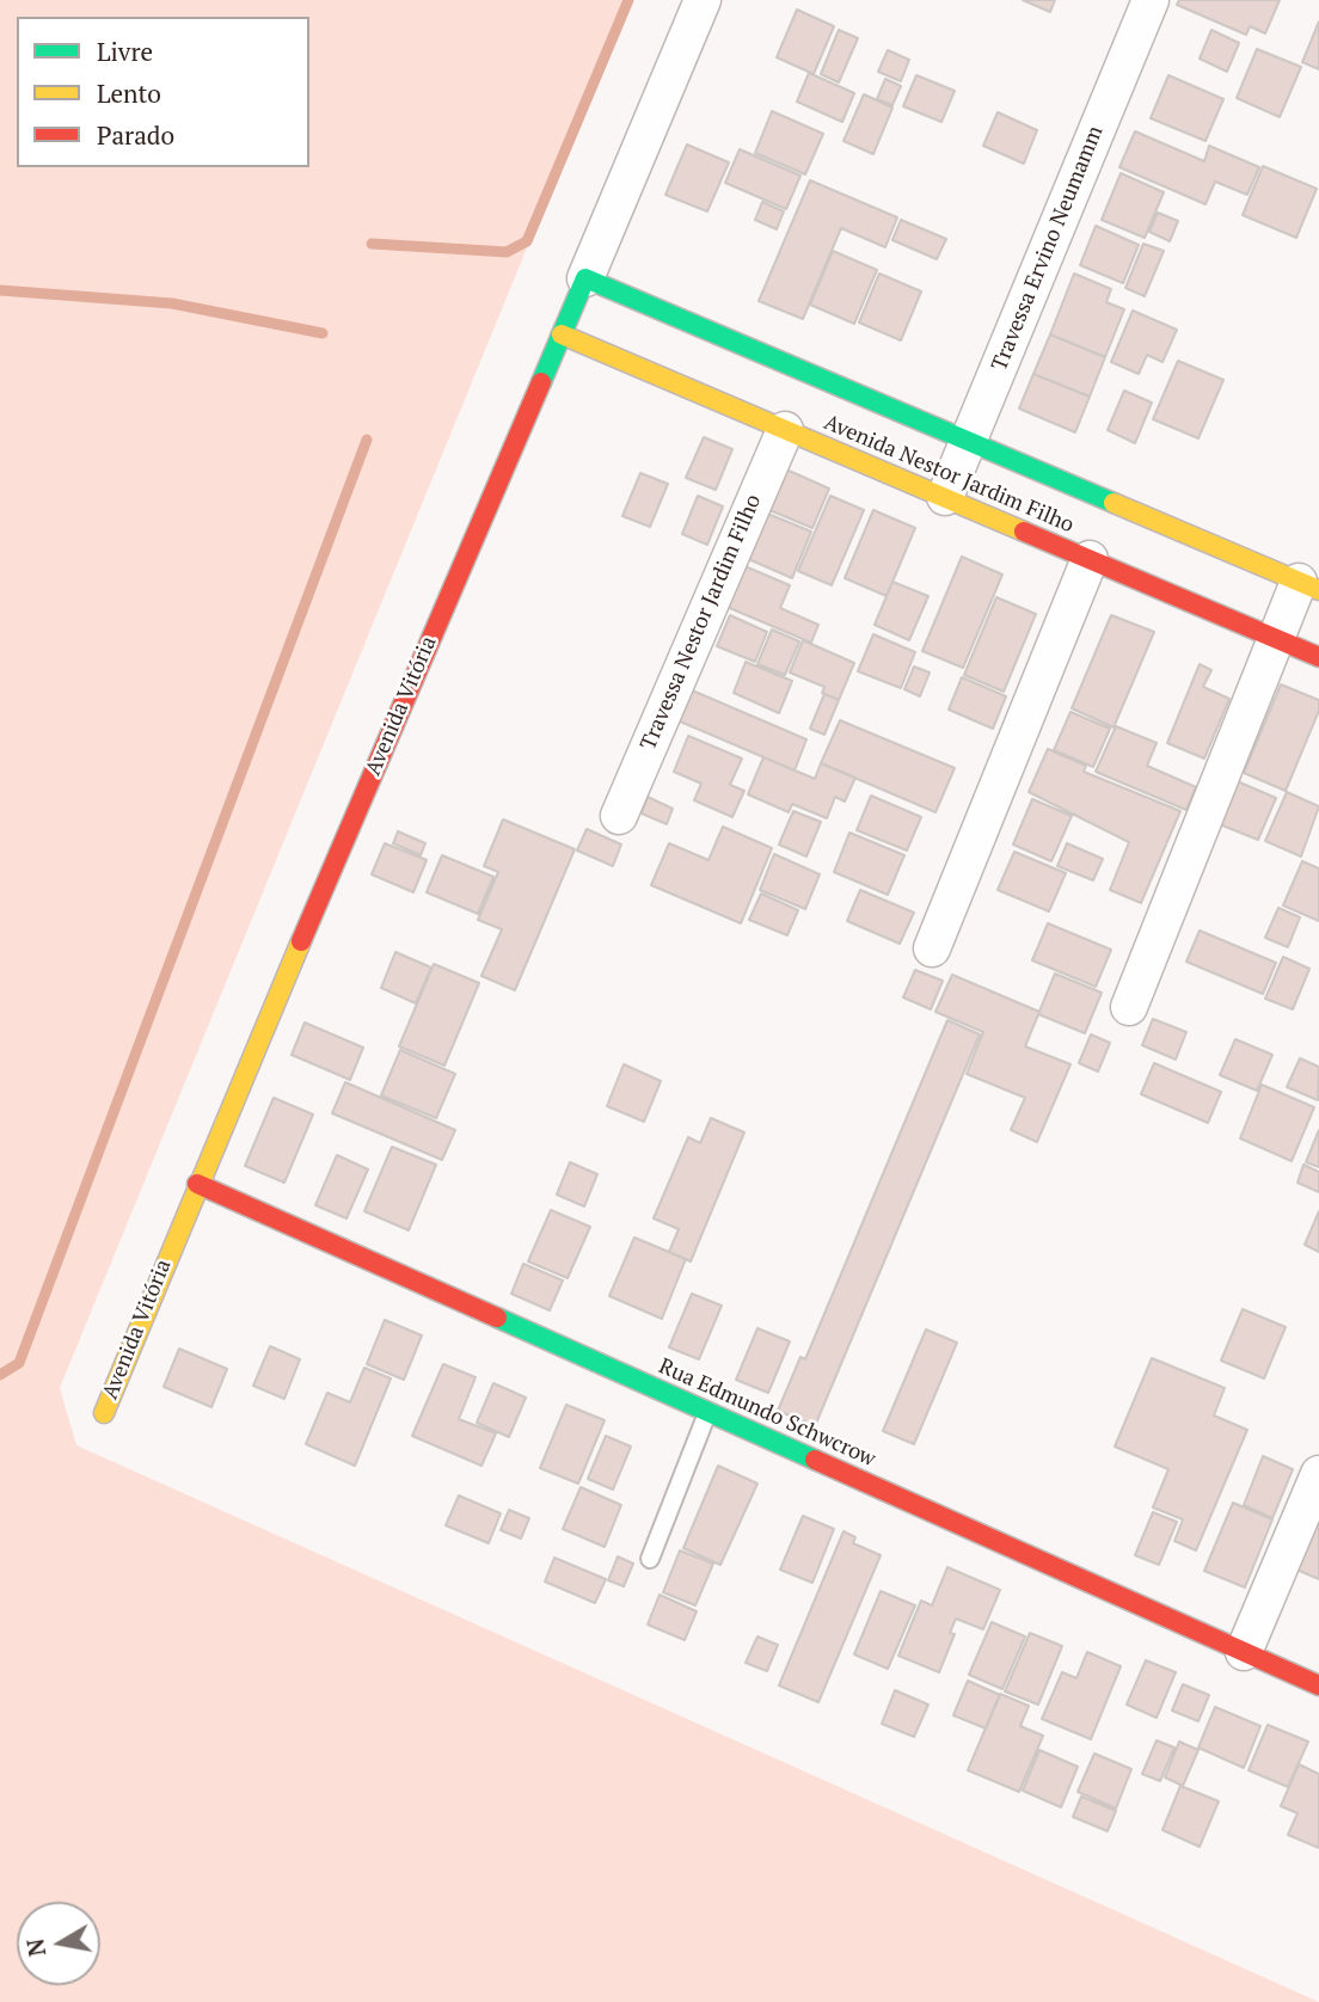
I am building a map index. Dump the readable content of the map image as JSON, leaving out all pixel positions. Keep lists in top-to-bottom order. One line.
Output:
{"streets":{"street":["Travessa Ervino Neumamm","Avenida Nestor Jardim Filho","Travessa Nestor Jardim Filho","Avenida Vitória","Rua Edmundo Schwcrow"]},"crossings":[["Travessa Ervino Neumamm","Avenida Nestor Jardim Filho"],["Avenida Nestor Jardim Filho","Travessa Nestor Jardim Filho"],["Avenida Nestor Jardim Filho","Avenida Vitória"],["Avenida Vitória","Rua Edmundo Schwcrow"]],"legend":["Livre","Lento","Parado"],"north":"left"}
